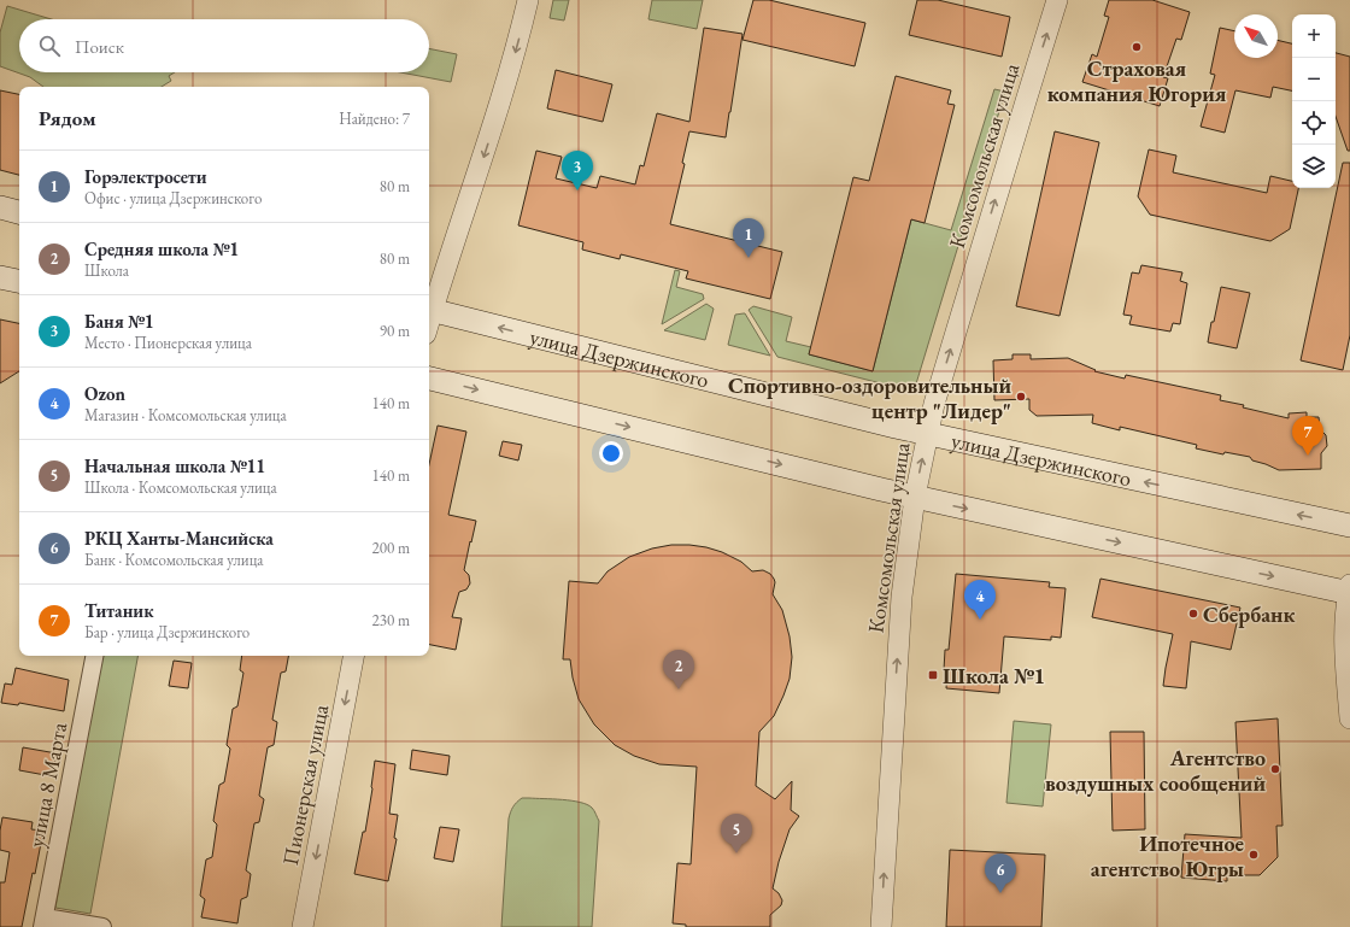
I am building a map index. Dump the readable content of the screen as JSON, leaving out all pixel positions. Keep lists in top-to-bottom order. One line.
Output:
{"streets":{"main road":["улица Дзержинского"],"street":["Комсомольская улица","улица 8 Марта","Пионерская улица"]},"crossings":[["Комсомольская улица","улица Дзержинского"]],"one_way":["Комсомольская улица","Пионерская улица"],"places":{"other":["Страховая компания Югория","Спортивно-оздоровительный центр \"Лидер\"","Сбербанк","Агентство воздушных сообщений","Ипотечное агентство Югры"],"transit":["Школа №1"]},"north":"top left","page":{"map_buttons":["+","−"],"search":"Поиск","heading":["Рядом","Найдено: 7"],"list":[{"mark":"1","name":"Горэлектросети","note":"Офис · улица Дзержинского","value":"80 m"},{"mark":"2","name":"Средняя школа №1","note":"Школа","value":"80 m"},{"mark":"3","name":"Баня №1","note":"Место · Пионерская улица","value":"90 m"},{"mark":"4","name":"Ozon","note":"Магазин · Комсомольская улица","value":"140 m"},{"mark":"5","name":"Начальная школа №11","note":"Школа · Комсомольская улица","value":"140 m"},{"mark":"6","name":"РКЦ Ханты-Мансийска","note":"Банк · Комсомольская улица","value":"200 m"},{"mark":"7","name":"Титаник","note":"Бар · улица Дзержинского","value":"230 m"}],"pins":["3","1","7","4","2","5","6"]}}
